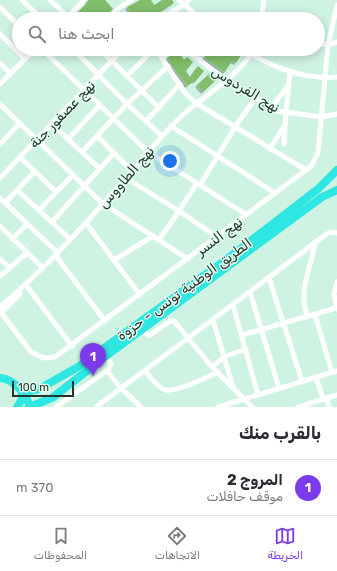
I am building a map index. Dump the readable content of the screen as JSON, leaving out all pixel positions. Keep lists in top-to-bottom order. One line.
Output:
{"streets":{"highway":["الطريق الوطنية تونس - حزوة"],"street":["نهج الفردوس","نهج عصفور جنة","نهج الطاووس","نهج النسر"]},"crossings":[["نهج الفردوس","نهج الطاووس"],["نهج الفردوس","نهج النسر"]],"scale_bar":"100 m","page":{"search":"ابحث هنا","pins":"1","scale":"100 m","heading":"بالقرب منك","list":[{"mark":"1","name":"المروج 2","note":"موقف حافلات","value":"370 m"}],"nav":["الخريطة","الاتجاهات","المحفوظات"]}}
